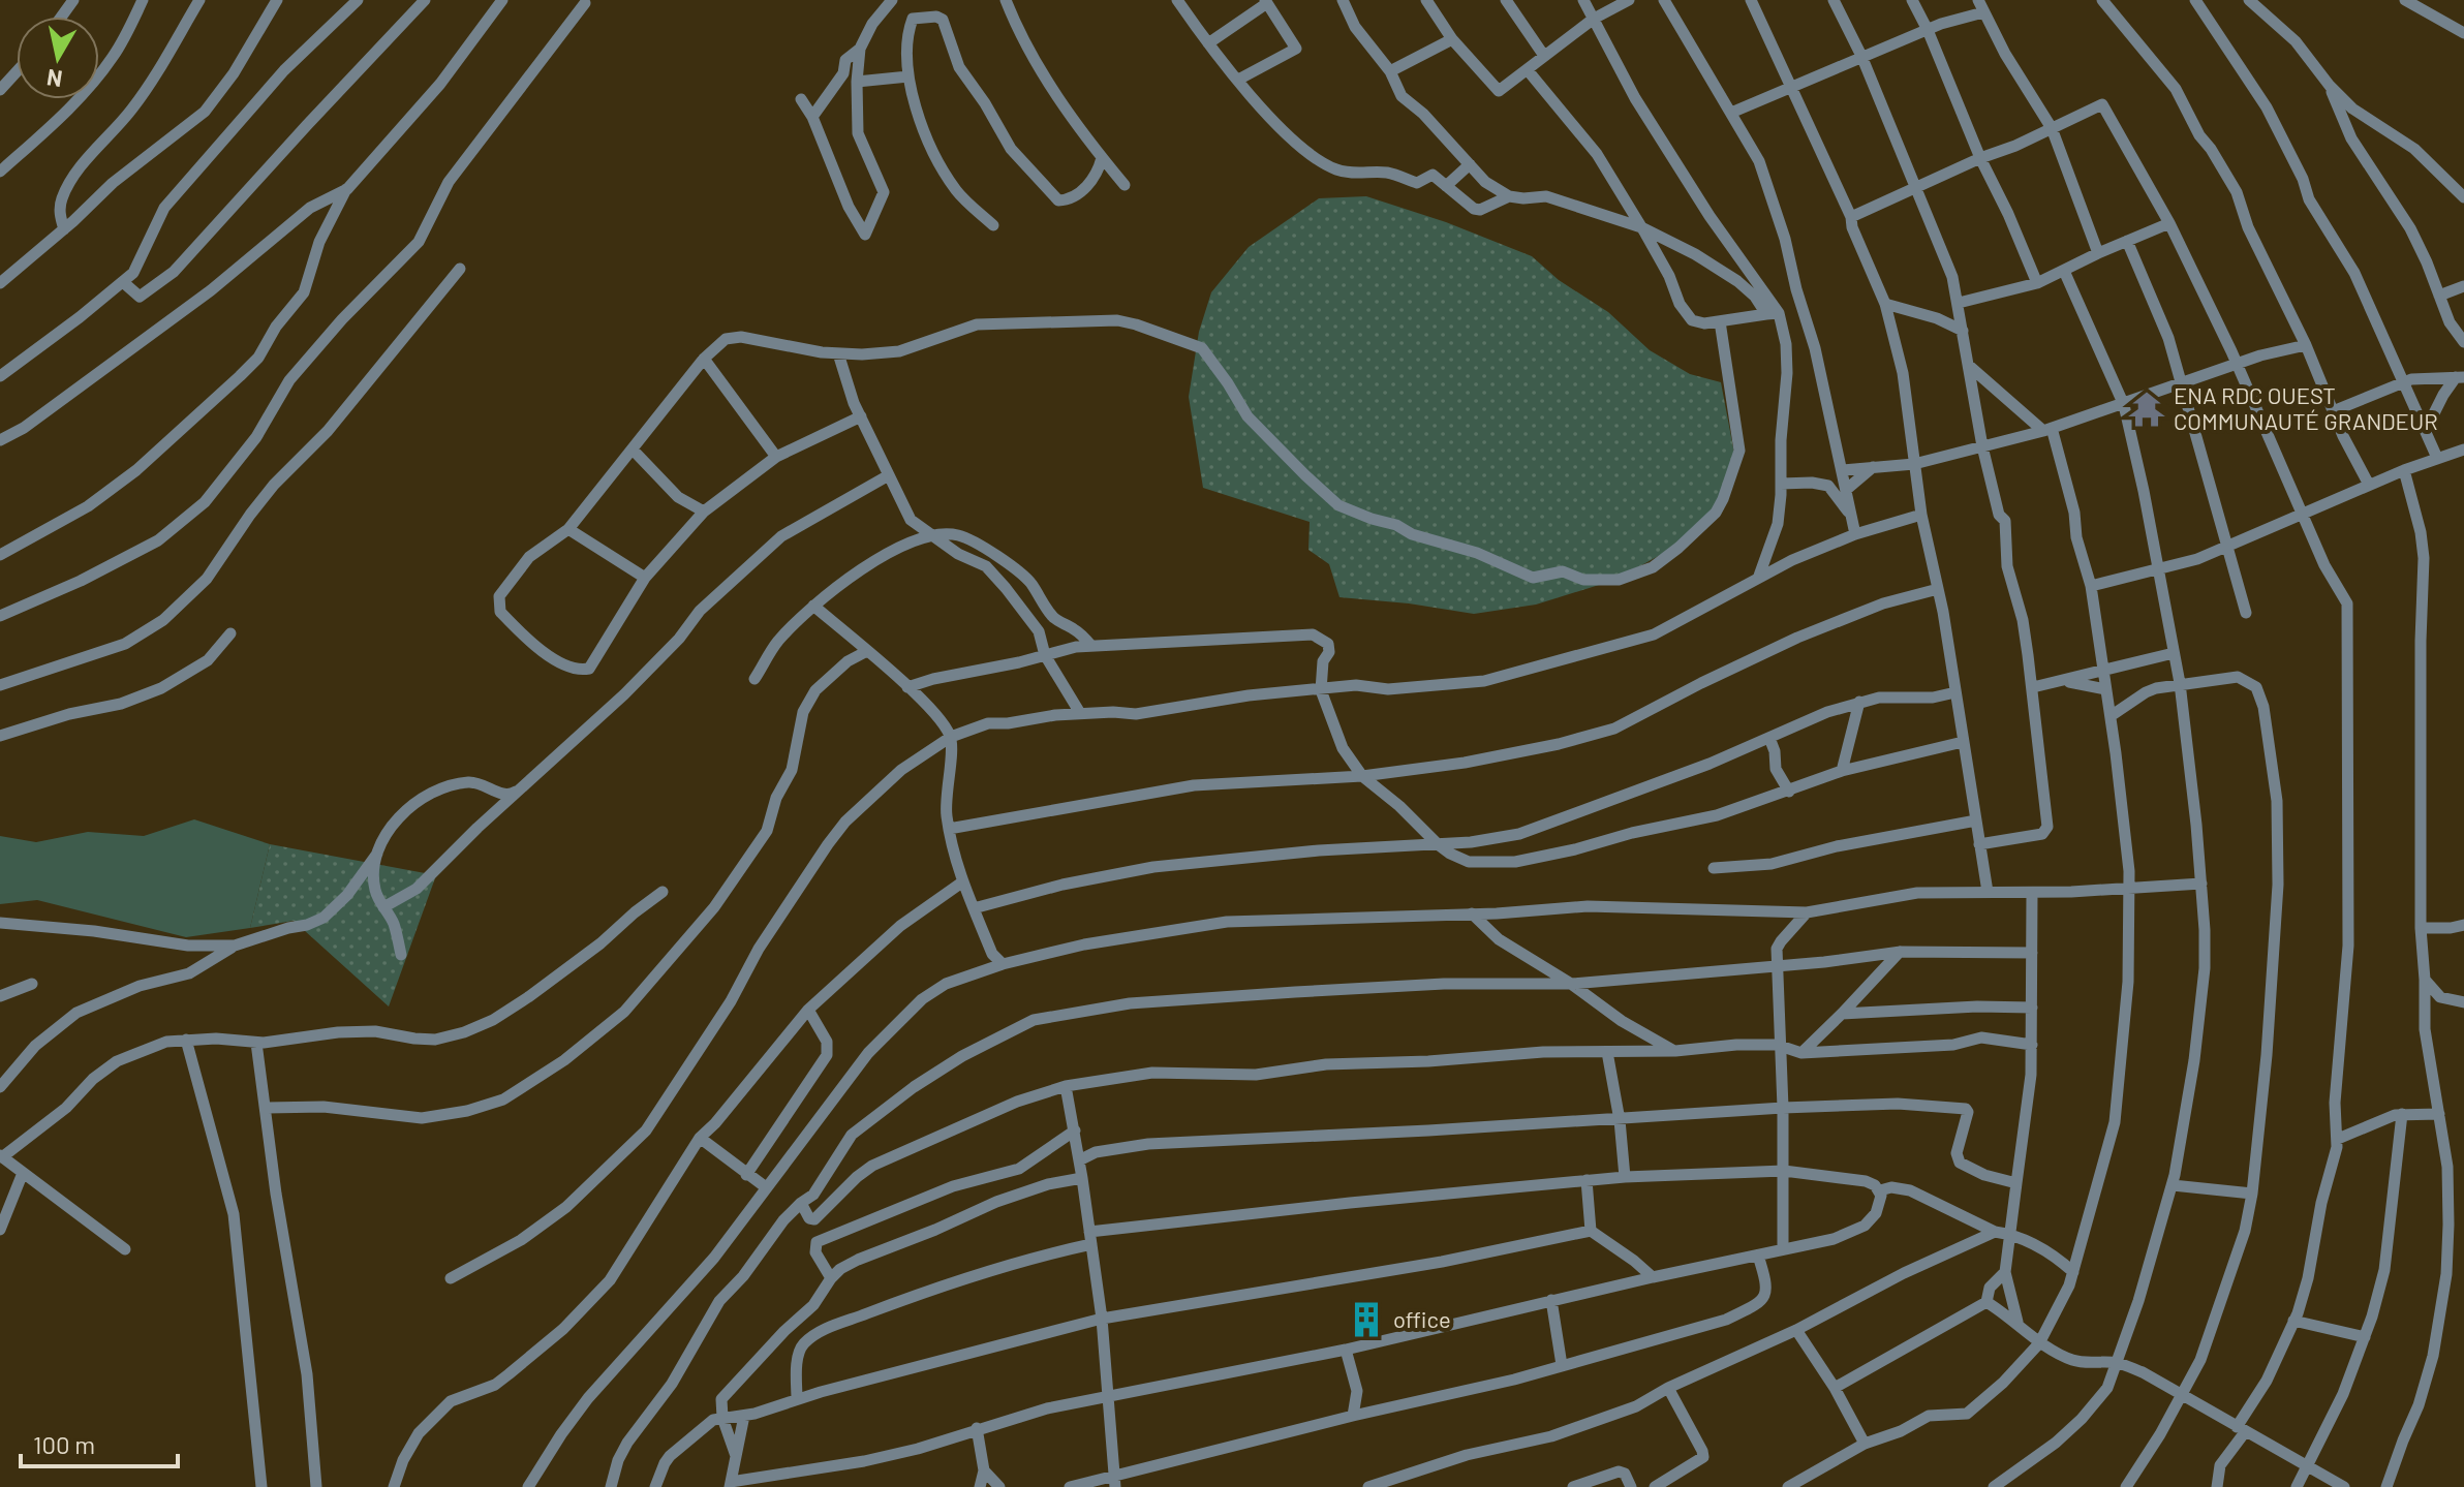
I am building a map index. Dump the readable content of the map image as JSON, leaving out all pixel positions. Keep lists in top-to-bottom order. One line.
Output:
{"places":{"temple":["ENA RDC OUEST COMMUNAUTÉ GRANDEUR"],"building":["office"]},"scale_bar":"100 m","north":"bottom"}
